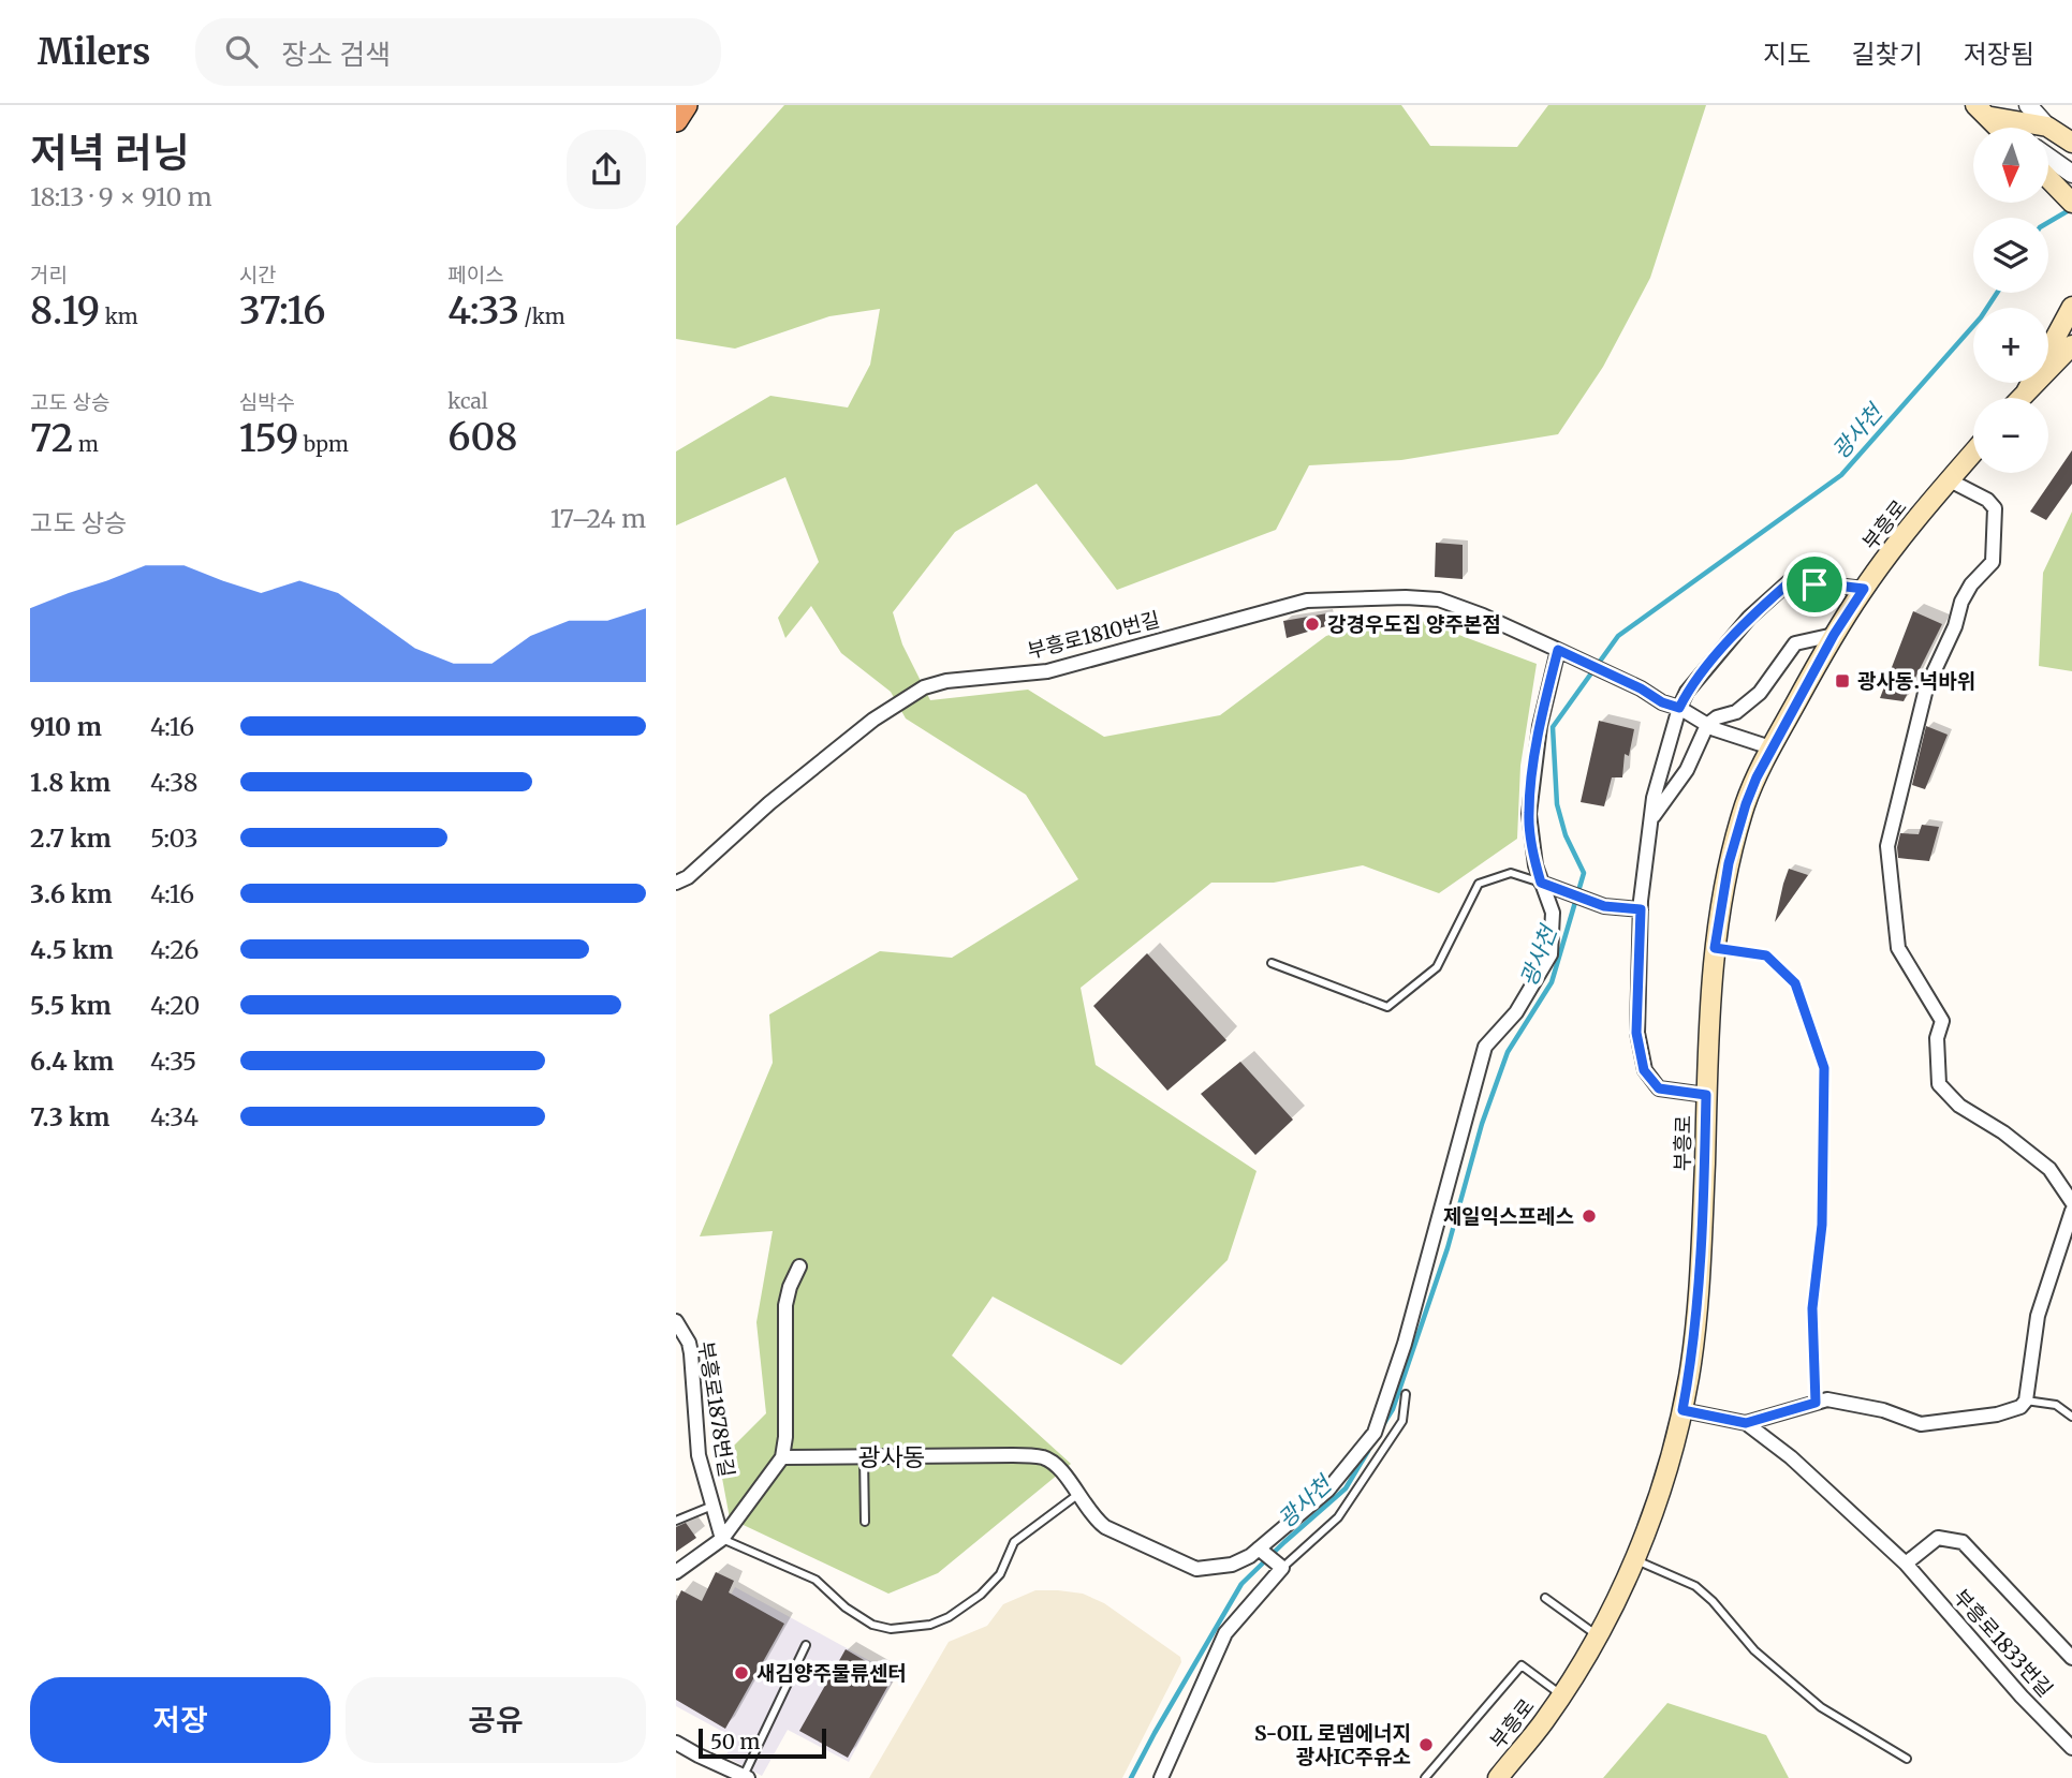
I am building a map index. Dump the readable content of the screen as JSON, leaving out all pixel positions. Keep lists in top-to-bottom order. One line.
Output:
{"streets":{"main road":["부흥로"],"street":["부흥로1810번길","부흥로1878번길","부흥로1833번길"]},"crossings":[["부흥로","부흥로1833번길"]],"districts":["광사동"],"water":["광사천"],"places":{"other":["강경우도집 양주본점","제일익스프레스","새김양주물류센터","S-OIL 로뎀에너지 광사IC주유소"],"transit":["광사동.넉바위"]},"scale_bar":"50 m","north":"bottom","page":{"header":"Milers","search":"장소 검색","nav":["지도","길찾기","저장됨"],"heading":["저녁 러닝","18:13 · 9 × 910 m"],"map_buttons":["+","−"],"stats":[["거리","8.19 km"],["시간","37:16"],["페이스","4:33 /km"],["고도 상승","72 m"],["심박수","159 bpm"],["kcal","608"]],"chart":["고도 상승","17–24 m"],"list":[{"name":"910 m","note":"4:16"},{"name":"1.8 km","note":"4:38"},{"name":"2.7 km","note":"5:03"},{"name":"3.6 km","note":"4:16"},{"name":"4.5 km","note":"4:26"},{"name":"5.5 km","note":"4:20"},{"name":"6.4 km","note":"4:35"},{"name":"7.3 km","note":"4:34"}],"buttons":["저장","공유"],"scale":"50 m"}}
